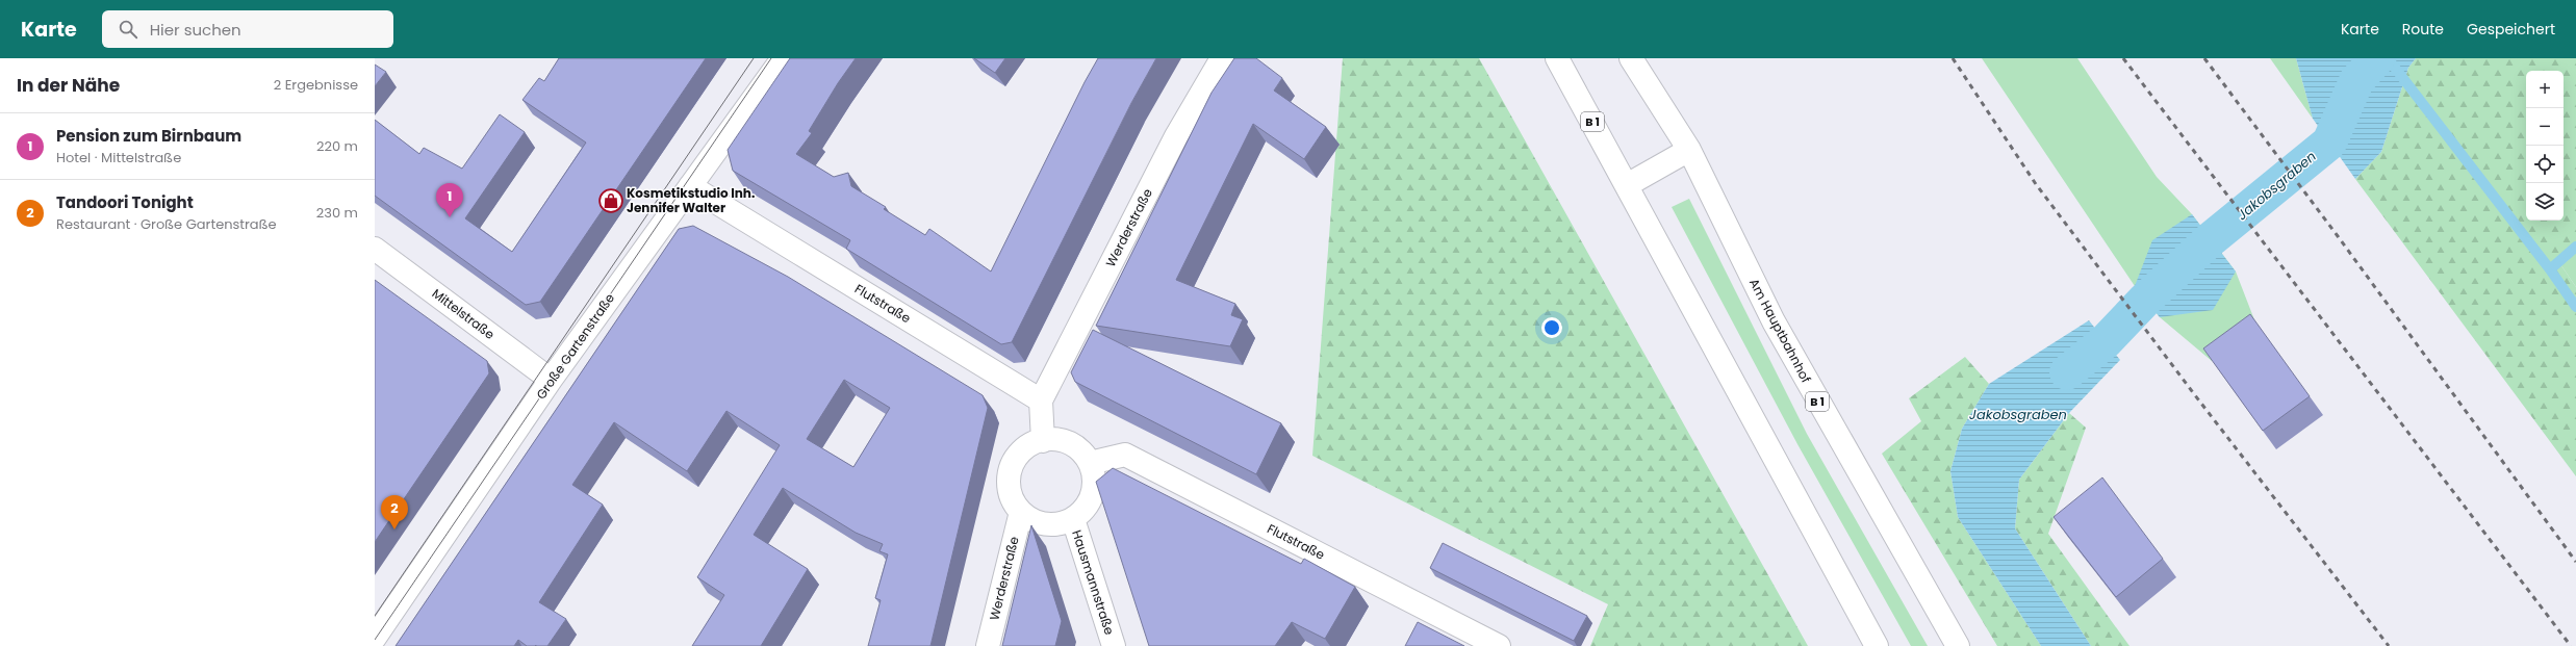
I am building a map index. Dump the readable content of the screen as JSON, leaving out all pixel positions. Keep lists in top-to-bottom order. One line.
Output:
{"streets":{"street":["B 1","Werderstraße","Flutstraße","Mittelstraße","Am Hauptbahnhof","Große Gartenstraße","Hausmannstraße"]},"crossings":[["Werderstraße","Flutstraße"],["Werderstraße","Hausmannstraße"],["Flutstraße","Große Gartenstraße"],["Flutstraße","Hausmannstraße"],["Mittelstraße","Große Gartenstraße"]],"water":["Jakobsgraben"],"places":{"shop":["Kosmetikstudio Inh. Jennifer Walter"]},"page":{"header":"Karte","search":"Hier suchen","nav":["Karte","Route","Gespeichert"],"heading":["In der Nähe","2 Ergebnisse"],"map_buttons":["+","−"],"list":[{"mark":"1","name":"Pension zum Birnbaum","note":"Hotel · Mittelstraße","value":"220 m"},{"mark":"2","name":"Tandoori Tonight","note":"Restaurant · Große Gartenstraße","value":"230 m"}],"pins":["1","2"]}}
